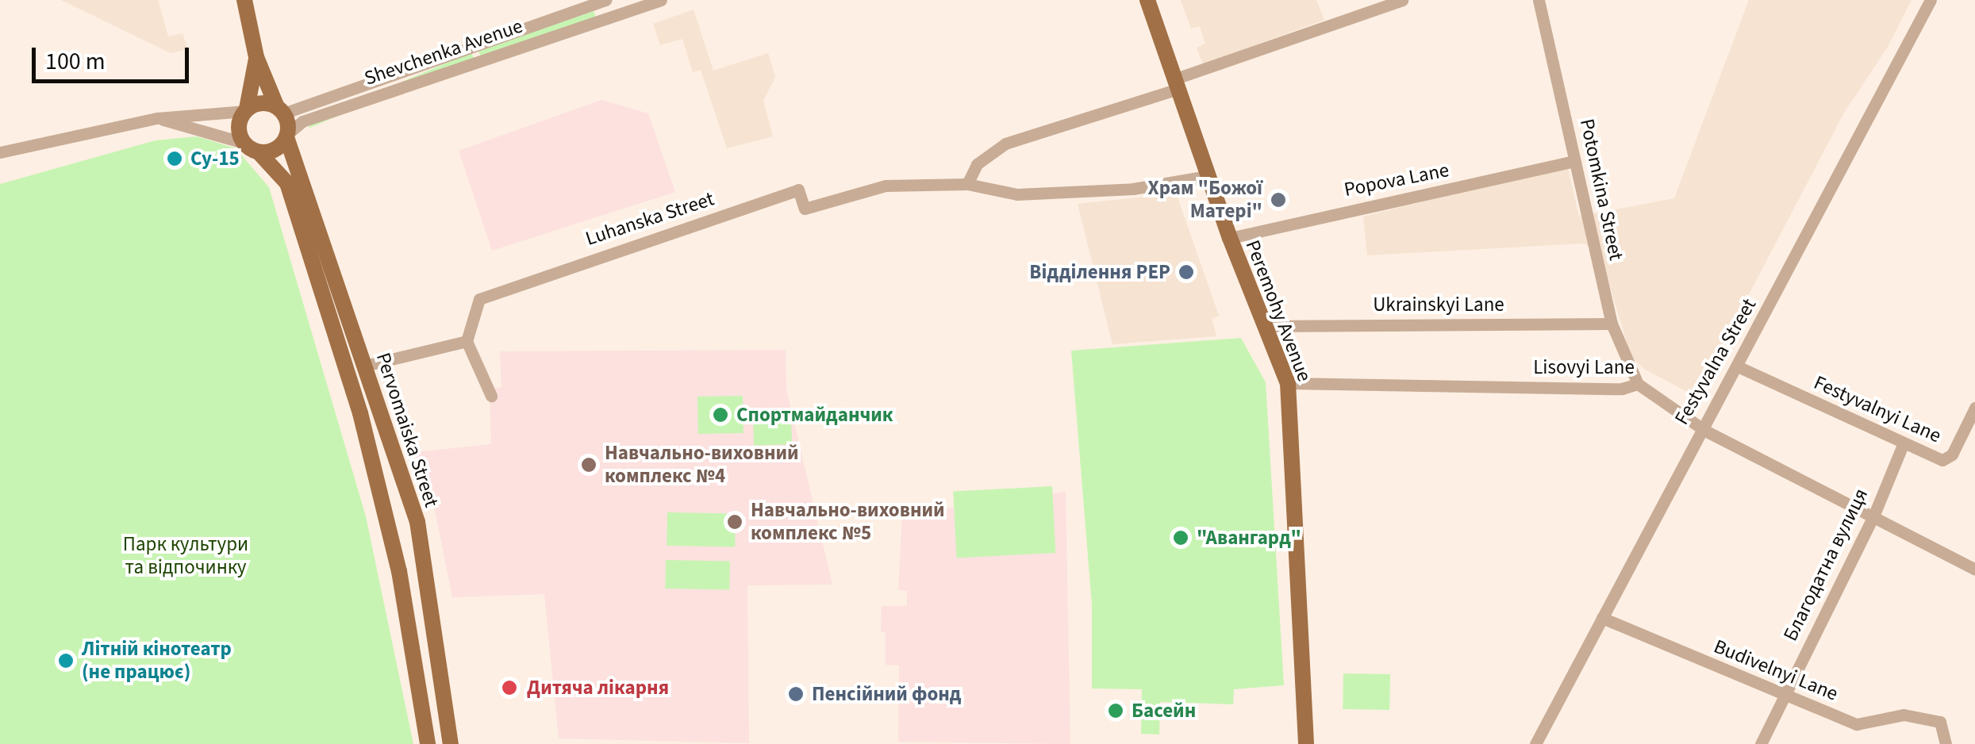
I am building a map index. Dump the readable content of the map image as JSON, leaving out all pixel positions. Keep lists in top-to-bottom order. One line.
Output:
{"streets":{"main road":["Peremohy Avenue","Pervomaiska Street"],"street":["Shevchenka Avenue","Popova Lane","Potomkina Street","Luhanska Street","Ukrainskyi Lane","Festyvalna Street","Lisovyi Lane","Festyvalnyi Lane","Благодатна вулиця","Budivelnyi Lane"]},"crossings":[["Shevchenka Avenue","Pervomaiska Street"],["Popova Lane","Potomkina Street"],["Popova Lane","Peremohy Avenue"],["Potomkina Street","Ukrainskyi Lane"],["Potomkina Street","Lisovyi Lane"],["Luhanska Street","Peremohy Avenue"],["Ukrainskyi Lane","Peremohy Avenue"],["Peremohy Avenue","Lisovyi Lane"],["Festyvalna Street","Lisovyi Lane"],["Festyvalna Street","Festyvalnyi Lane"],["Festyvalna Street","Budivelnyi Lane"],["Lisovyi Lane","Благодатна вулиця"],["Festyvalnyi Lane","Благодатна вулиця"],["Благодатна вулиця","Budivelnyi Lane"]],"parks":["Парк культури та відпочинку"],"places":["Су-15","Храм \"Божої Матері\"","Відділення РЕР","Спортмайданчик","Навчально-виховний комплекс №4","Навчально-виховний комплекс №5","\"Авангард\"","Літній кінотеатр (не працює)","Дитяча лікарня","Пенсійний фонд","Басейн"],"scale_bar":"100 m"}
